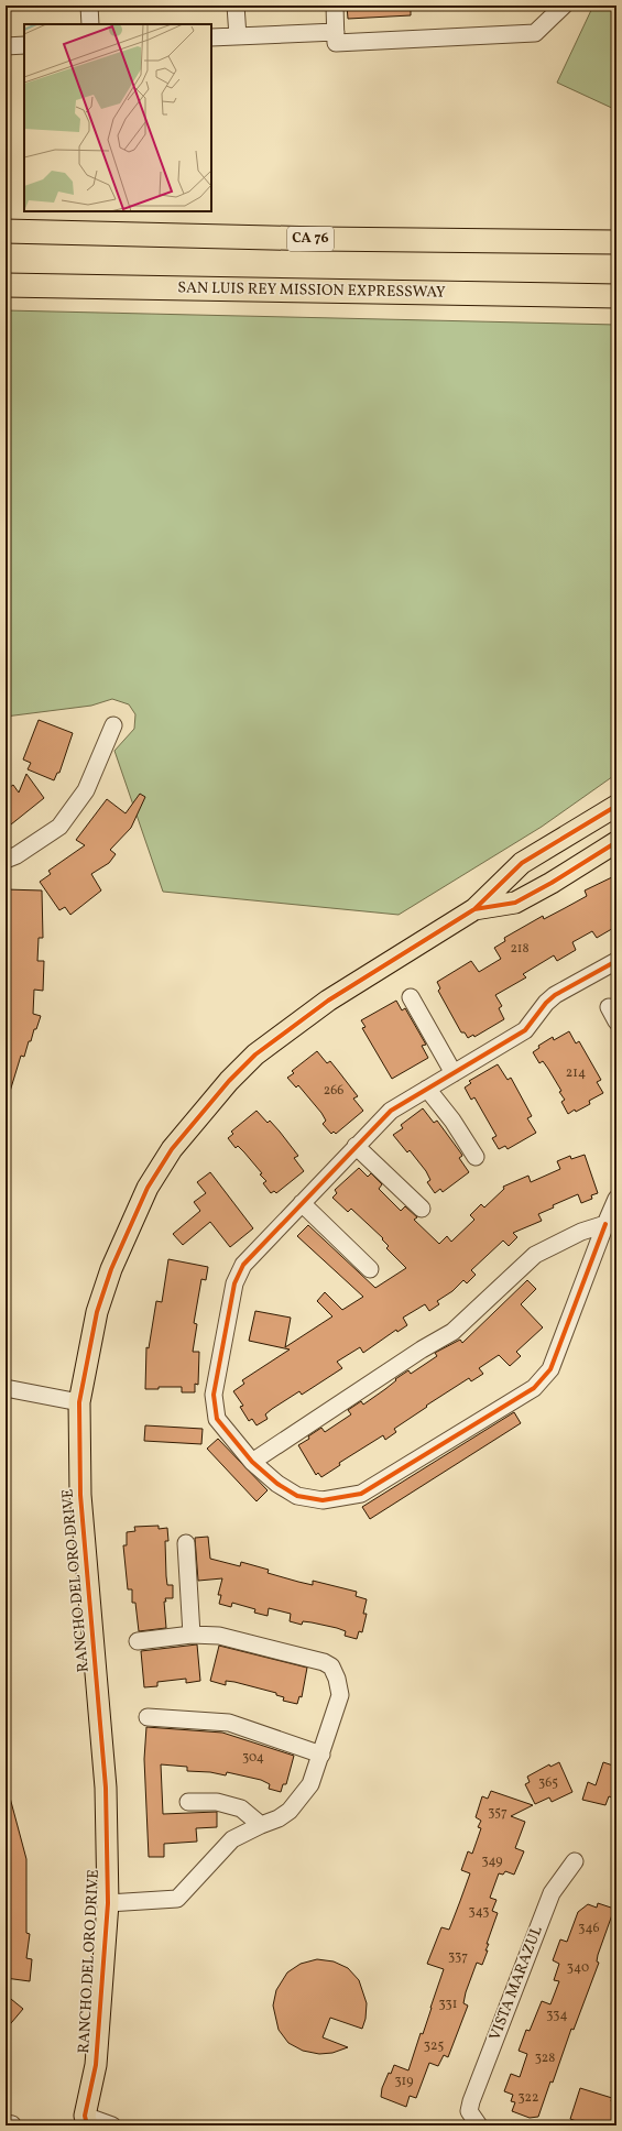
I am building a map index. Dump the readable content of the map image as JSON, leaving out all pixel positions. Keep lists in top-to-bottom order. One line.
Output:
{"streets":{"highway":["CA 76","SAN LUIS REY MISSION EXPRESSWAY"],"main road":["RANCHO DEL ORO DRIVE"],"street":["VISTA MARAZUL"]},"house_numbers":["218","214","266","304","365","357","349","343","346","337","340","331","334","325","328","319","322"]}
